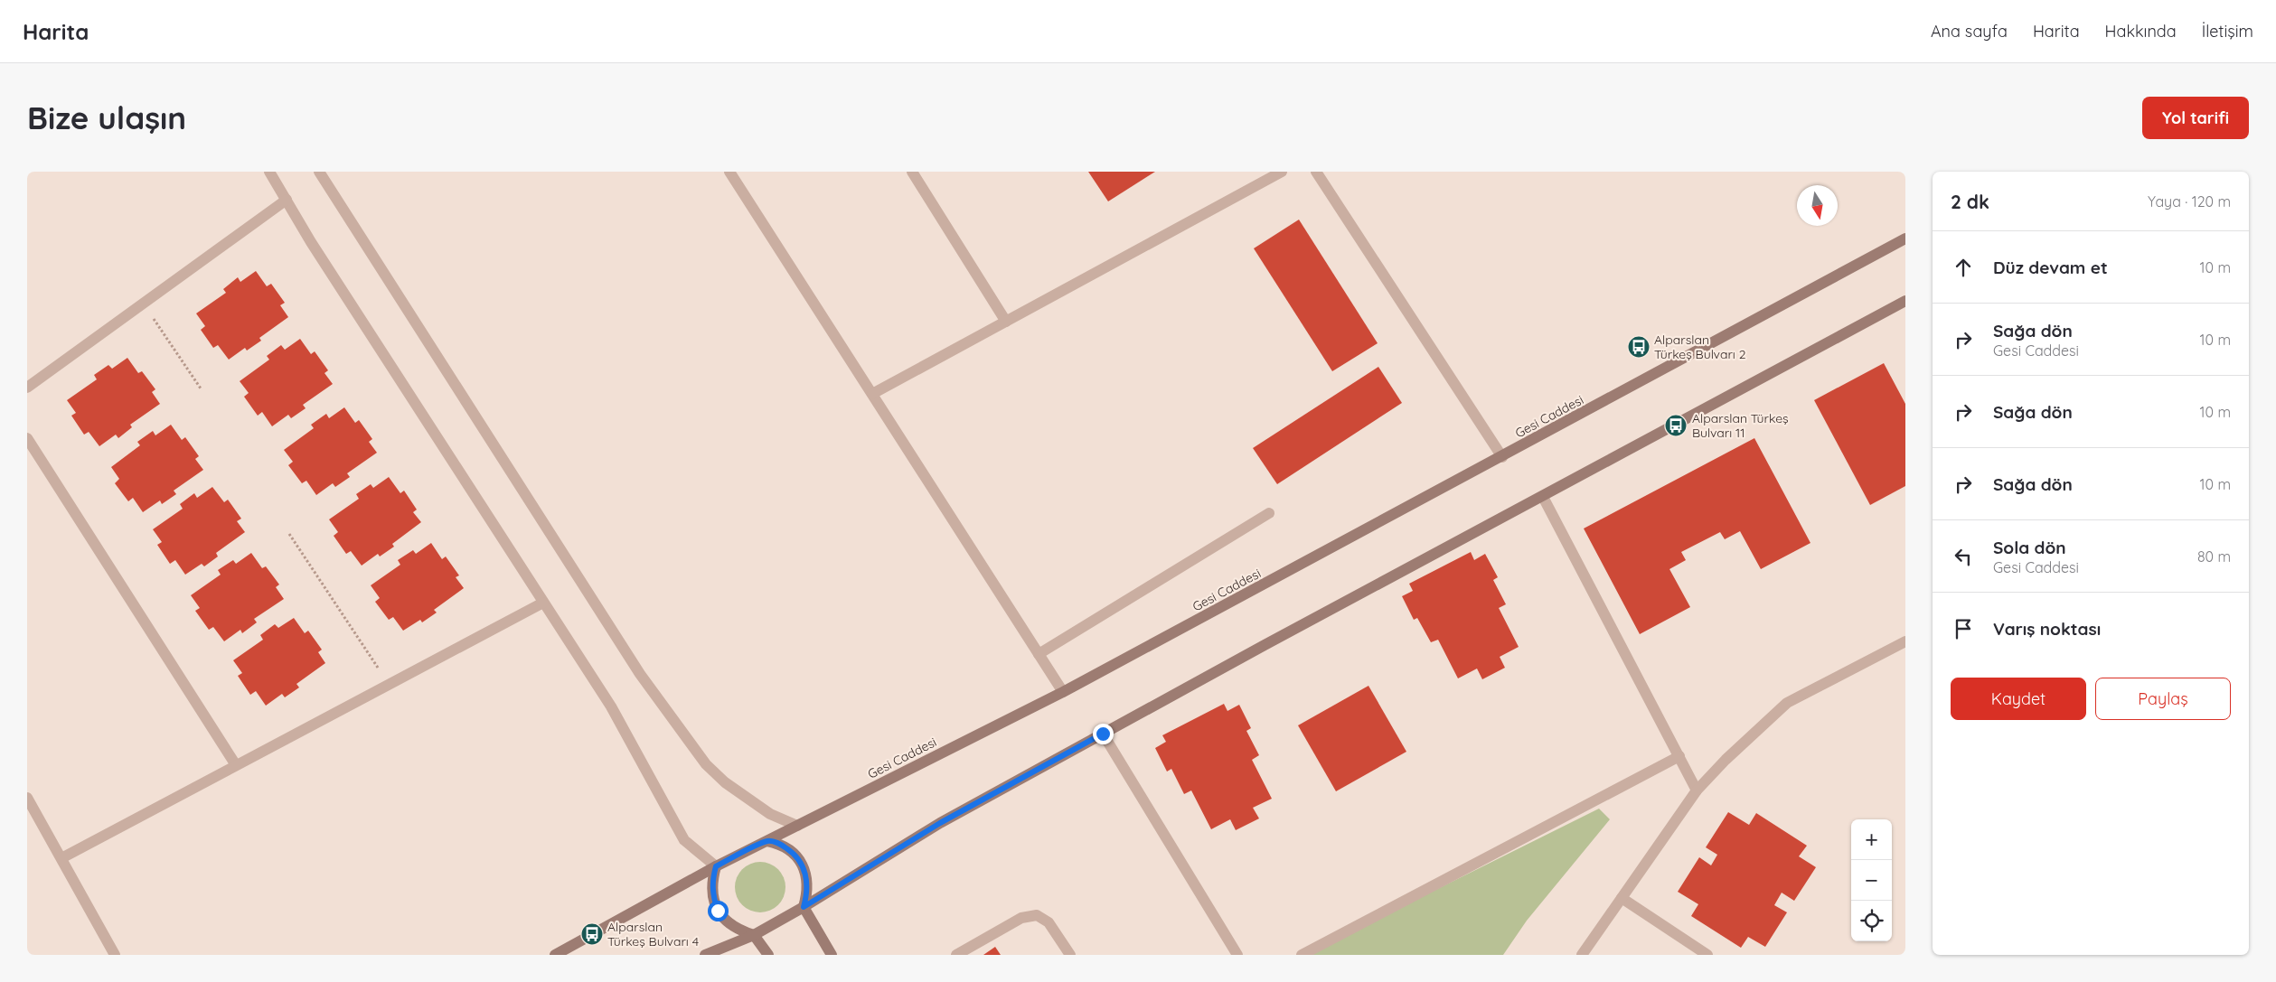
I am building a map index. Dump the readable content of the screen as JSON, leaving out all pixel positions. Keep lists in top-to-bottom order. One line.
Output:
{"streets":{"main road":["Gesi Caddesi"]},"places":{"bus stop":["Alparslan Türkeş Bulvarı 2","Alparslan Türkeş Bulvarı 11","Alparslan Türkeş Bulvarı 4"]},"north":"bottom","page":{"header":"Harita","nav":["Ana sayfa","Harita","Hakkında","İletişim"],"buttons":["Yol tarifi",["Kaydet","Paylaş"]],"title":"Bize ulaşın","heading":["2 dk","Yaya · 120 m"],"list":[["Düz devam et","10 m"],["Sağa dön","Gesi Caddesi","10 m"],["Sağa dön","10 m"],["Sağa dön","10 m"],["Sola dön","Gesi Caddesi","80 m"],"Varış noktası"],"map_buttons":["+","−"]}}
